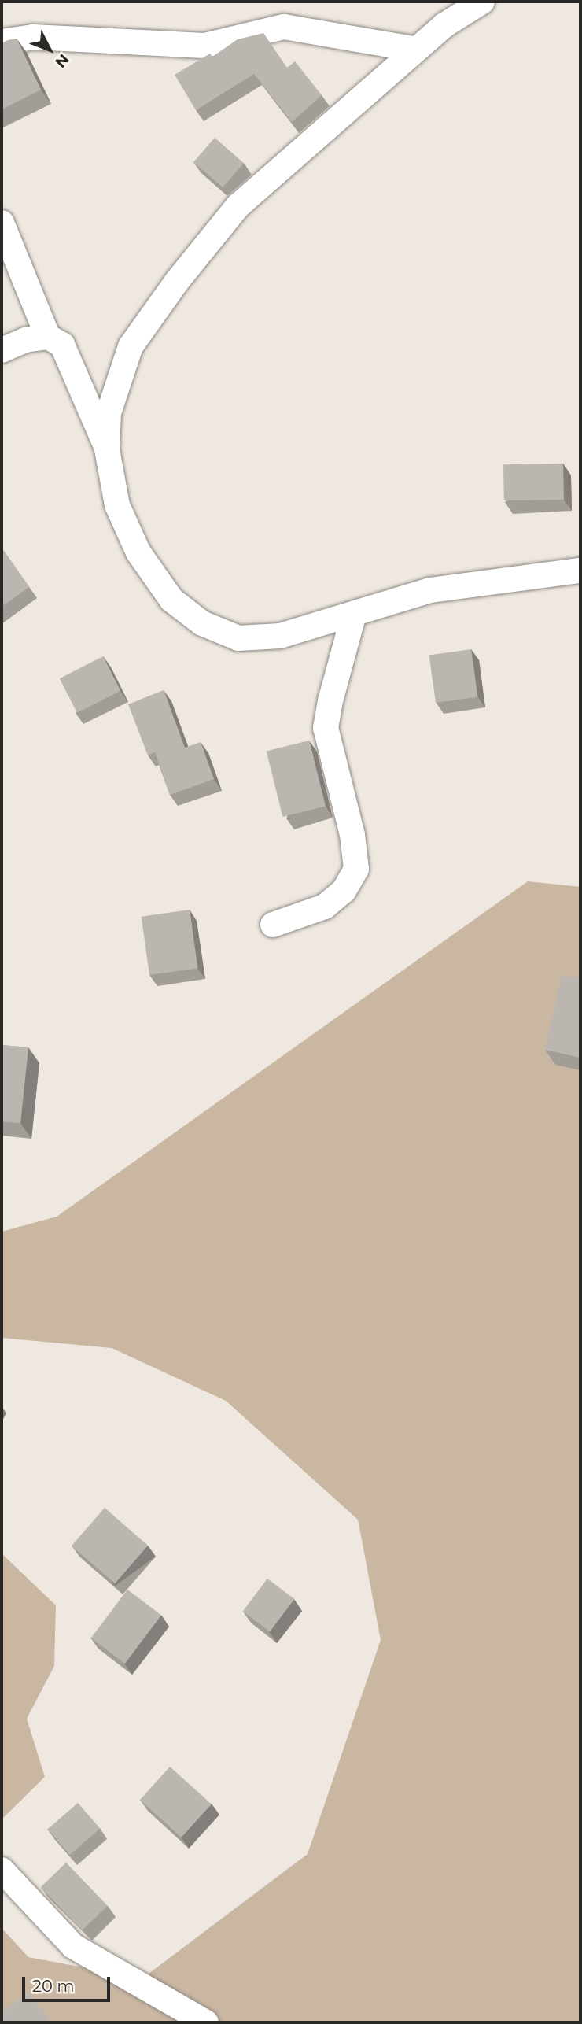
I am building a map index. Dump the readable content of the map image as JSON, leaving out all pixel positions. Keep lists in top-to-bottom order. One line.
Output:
{"scale_bar":"20 m","north":"bottom right"}
